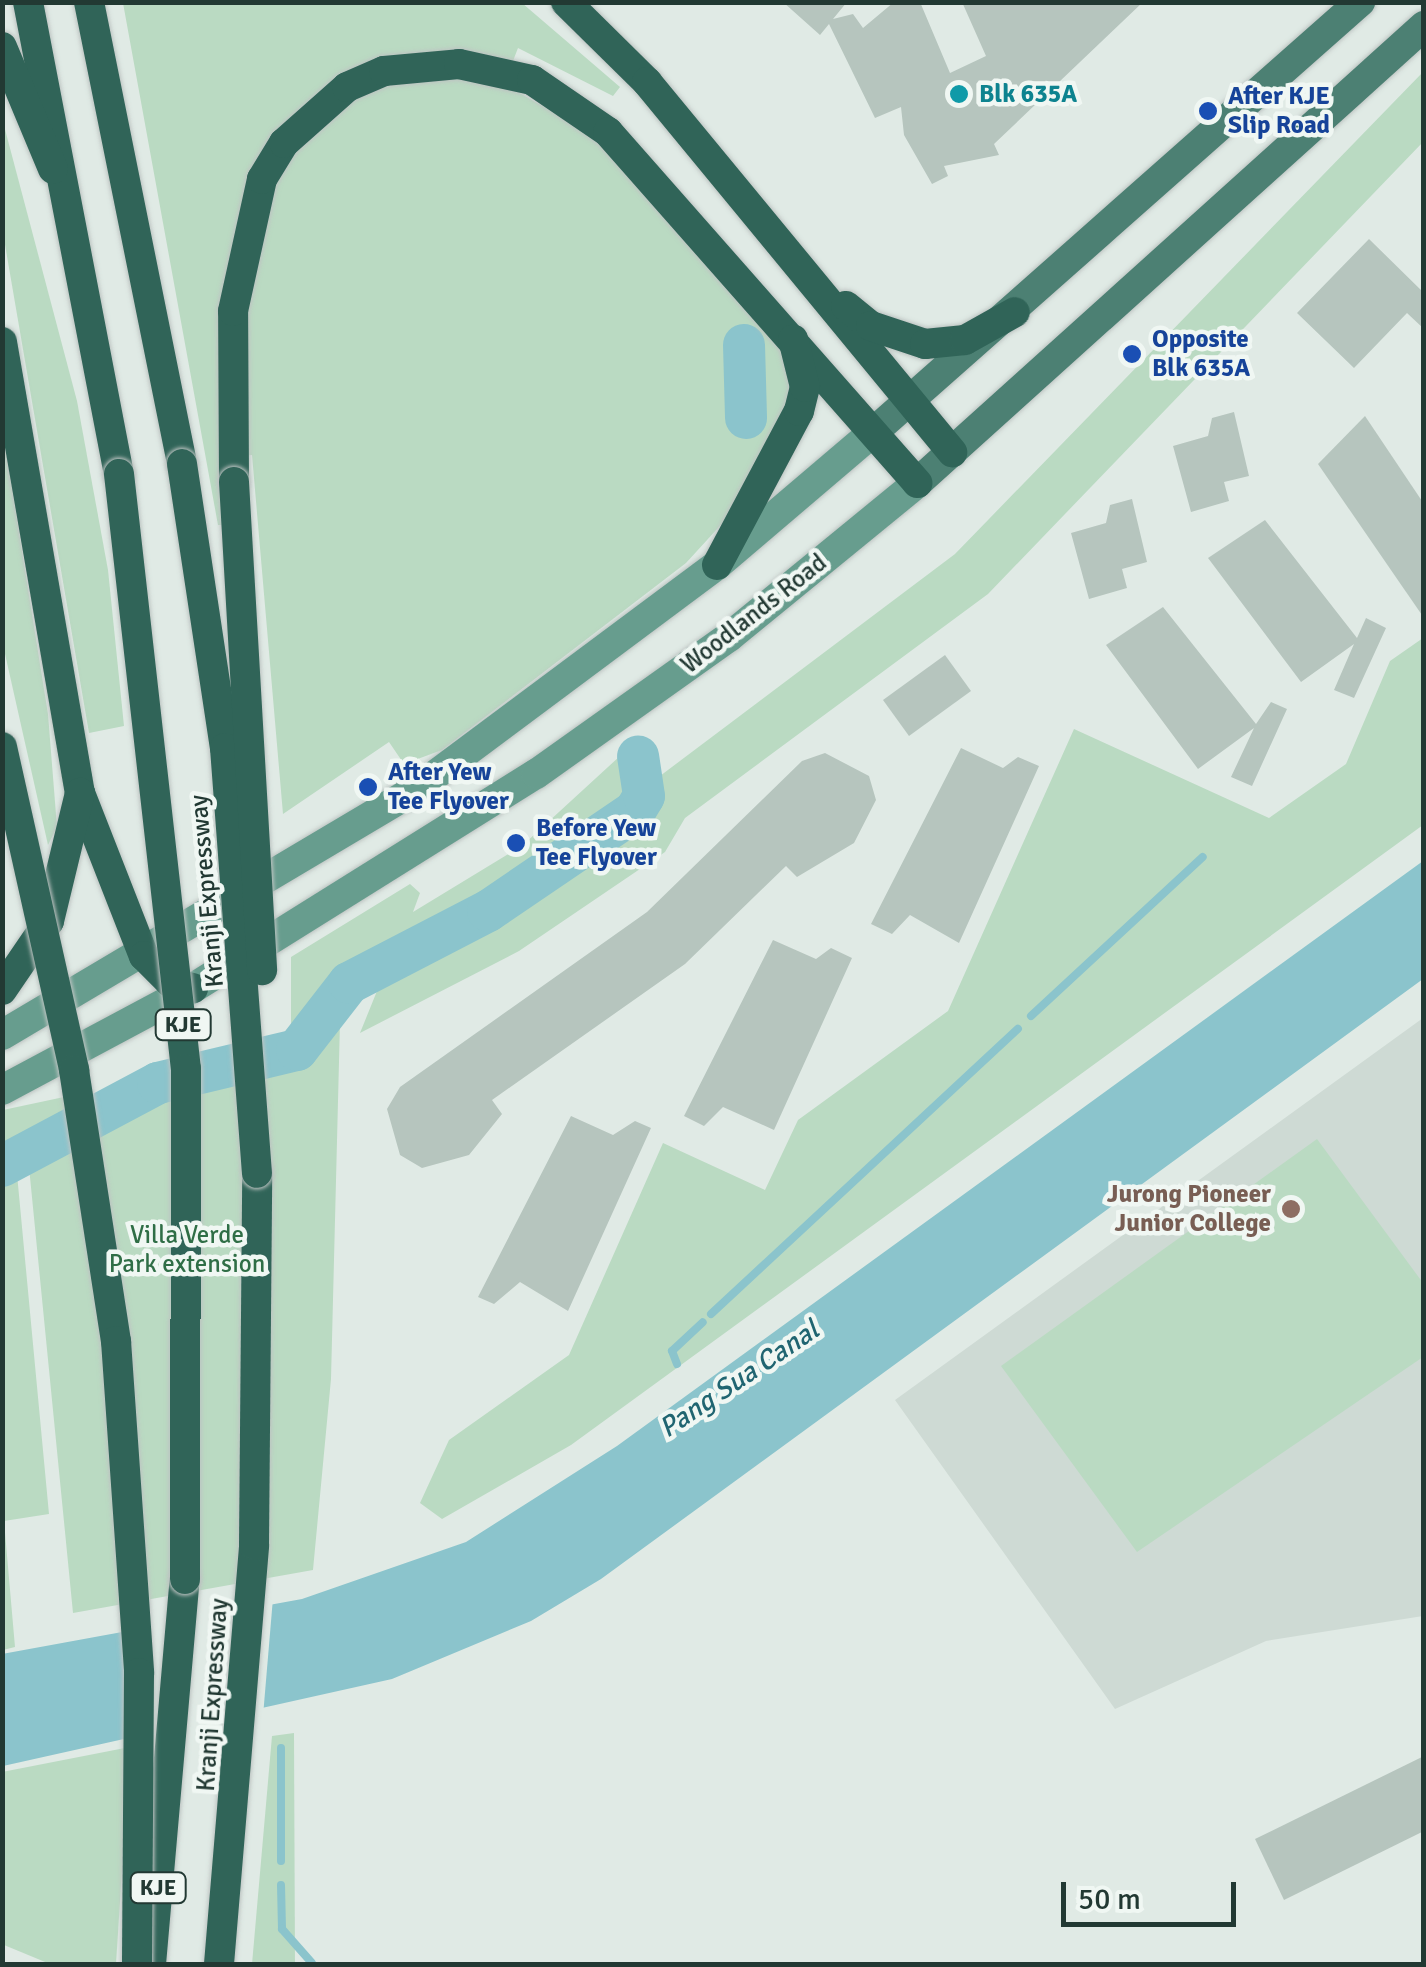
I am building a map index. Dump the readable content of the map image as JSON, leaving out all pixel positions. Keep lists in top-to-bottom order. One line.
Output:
{"streets":{"highway":["Woodlands Road","Kranji Expressway","KJE"]},"water":["Pang Sua Canal"],"parks":["Villa Verde Park extension"],"places":["Blk 635A","After KJE Slip Road","Opposite Blk 635A","After Yew Tee Flyover","Before Yew Tee Flyover","Jurong Pioneer Junior College"],"scale_bar":"50 m"}
